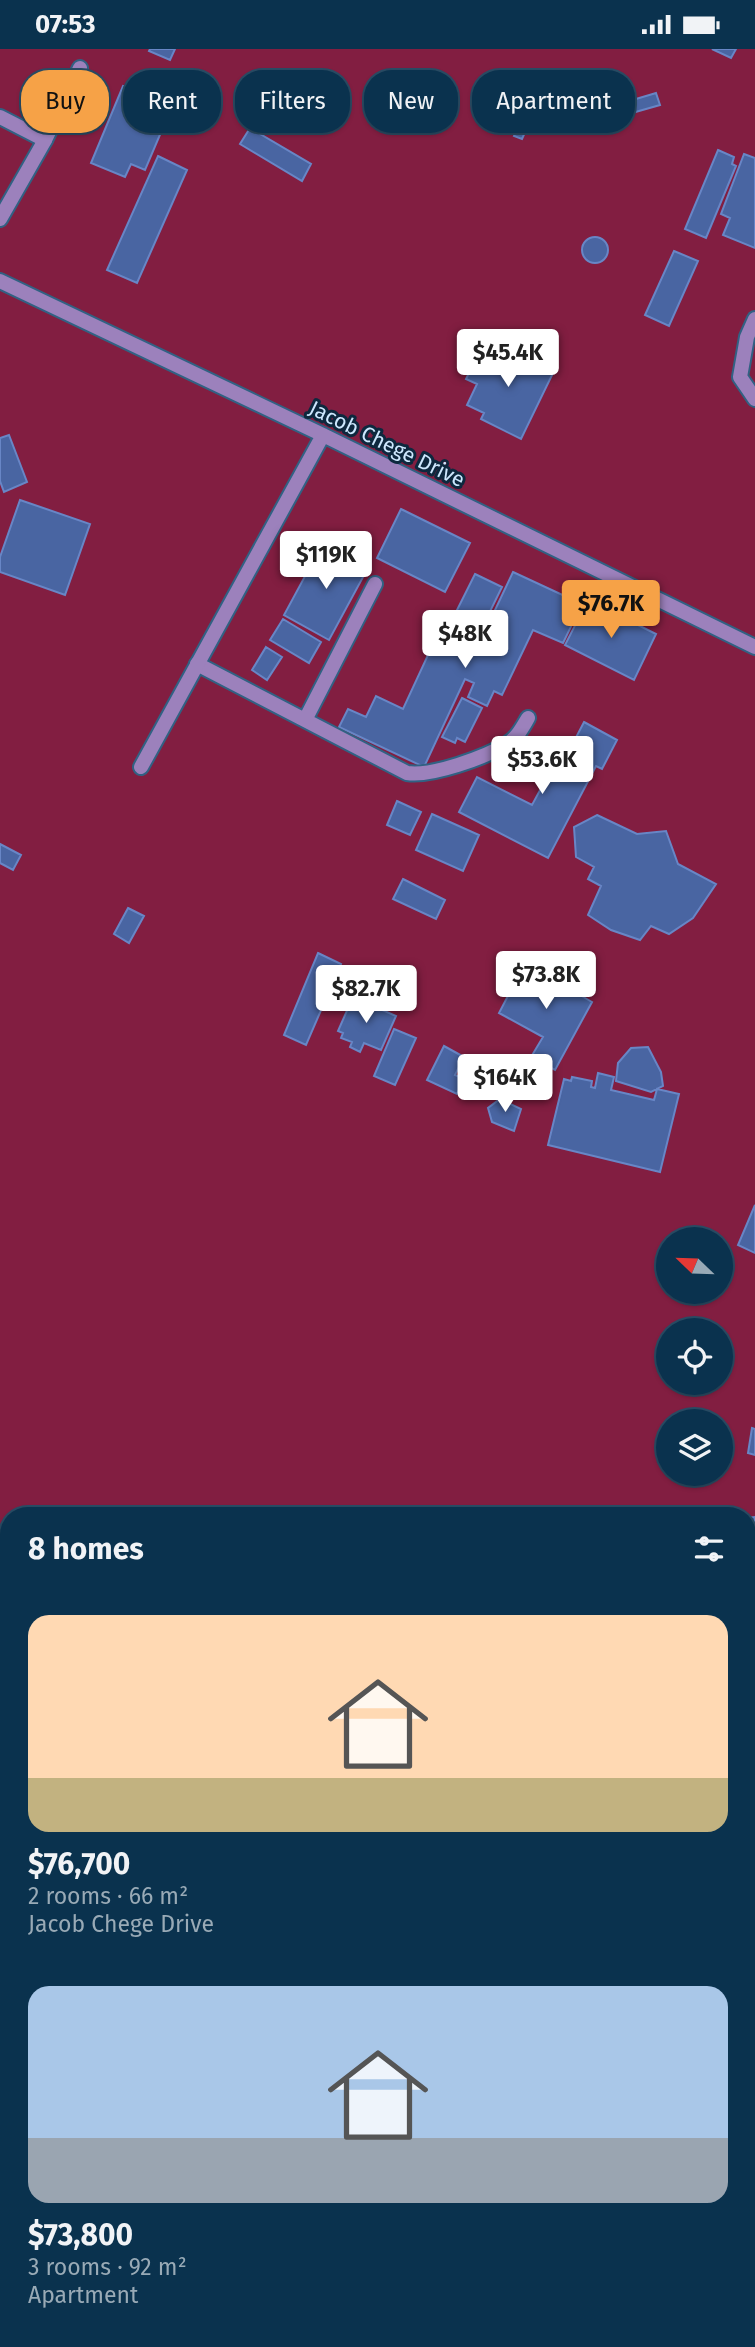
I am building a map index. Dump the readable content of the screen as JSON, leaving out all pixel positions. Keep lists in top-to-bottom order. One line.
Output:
{"streets":{"street":["Jacob Chege Drive"]},"north":"top left","page":{"status":"07:53","chip":["Buy","Rent","Filters","New","Apartment"],"price":["$45.4K","$119K","$76.7K","$48K","$53.6K","$73.8K","$82.7K","$164K"],"heading":"8 homes","list":[{"name":"$76,700","note":"2 rooms · 66 m² · Jacob Chege Drive"},{"name":"$73,800","note":"3 rooms · 92 m² · Apartment"}]}}
